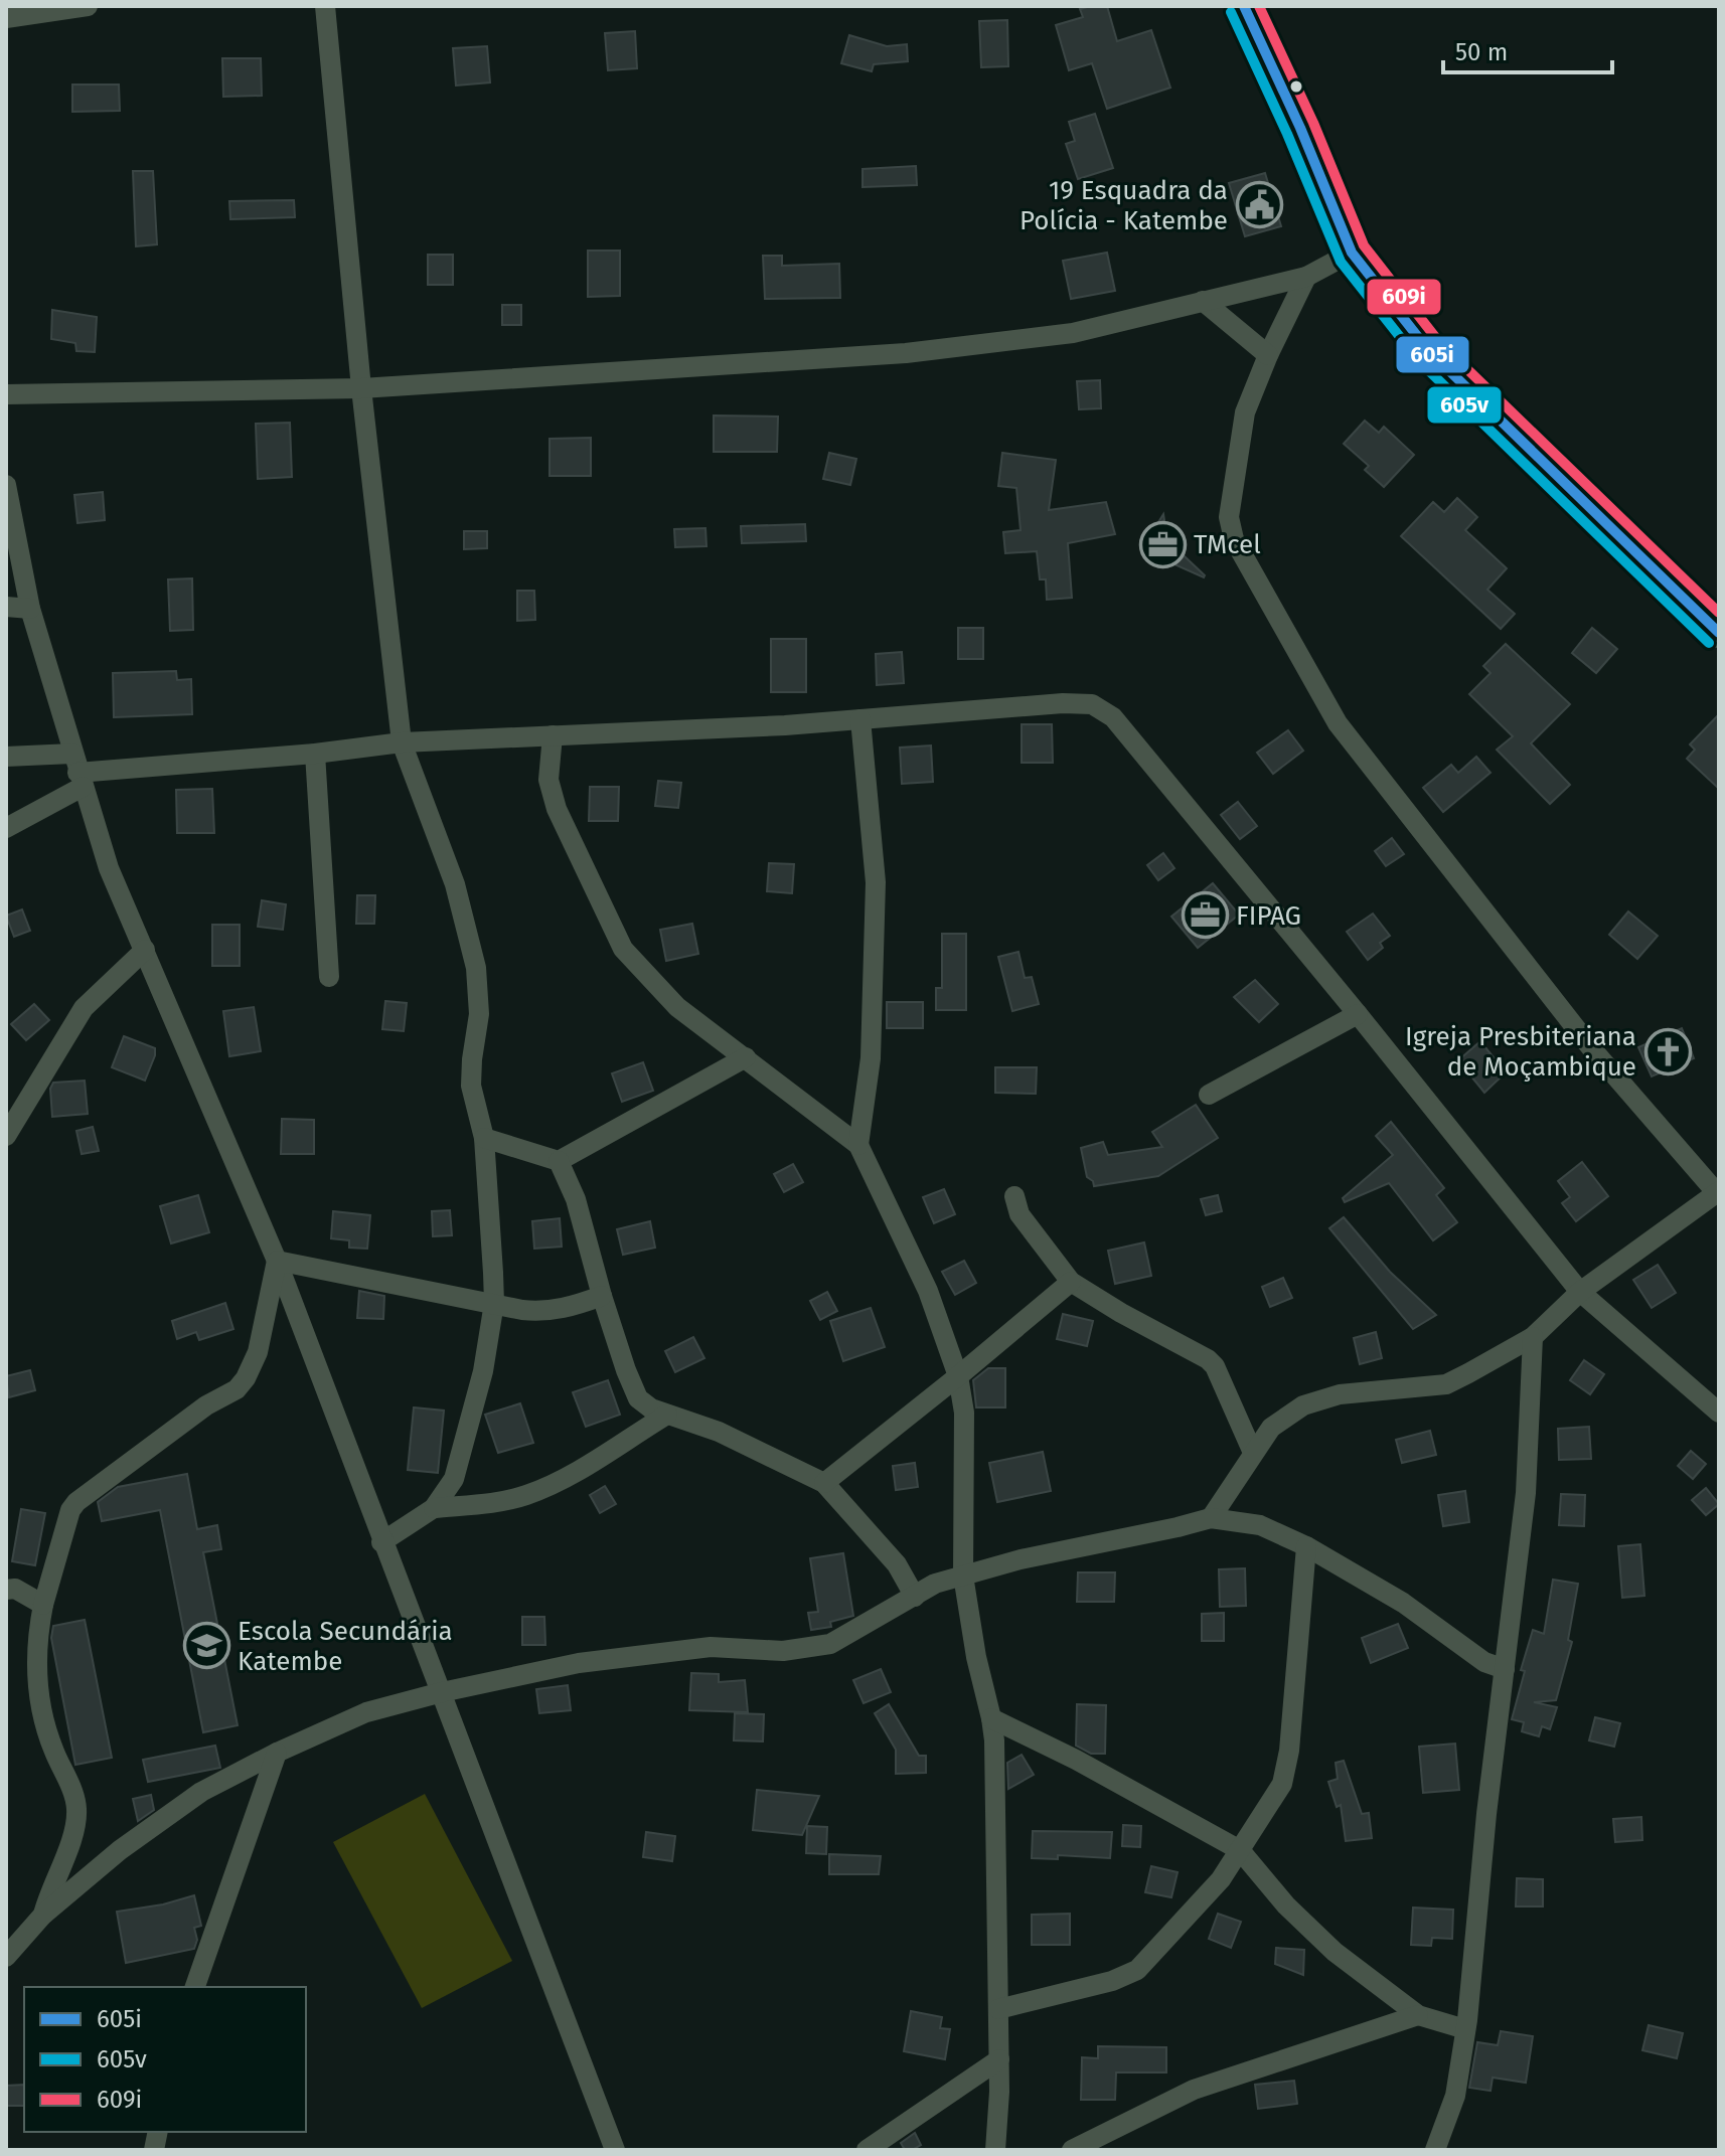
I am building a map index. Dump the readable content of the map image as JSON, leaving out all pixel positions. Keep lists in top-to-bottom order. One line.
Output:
{"places":{"public building":["19 Esquadra da Polícia - Katembe"],"office":["TMcel","FIPAG"],"church":["Igreja Presbiteriana de Moçambique"],"school or university":["Escola Secundária Katembe"]},"lines":["transit line 605i","transit line 609i","transit line 605v"],"legend":["605i","605v","609i"],"scale_bar":"50 m"}
